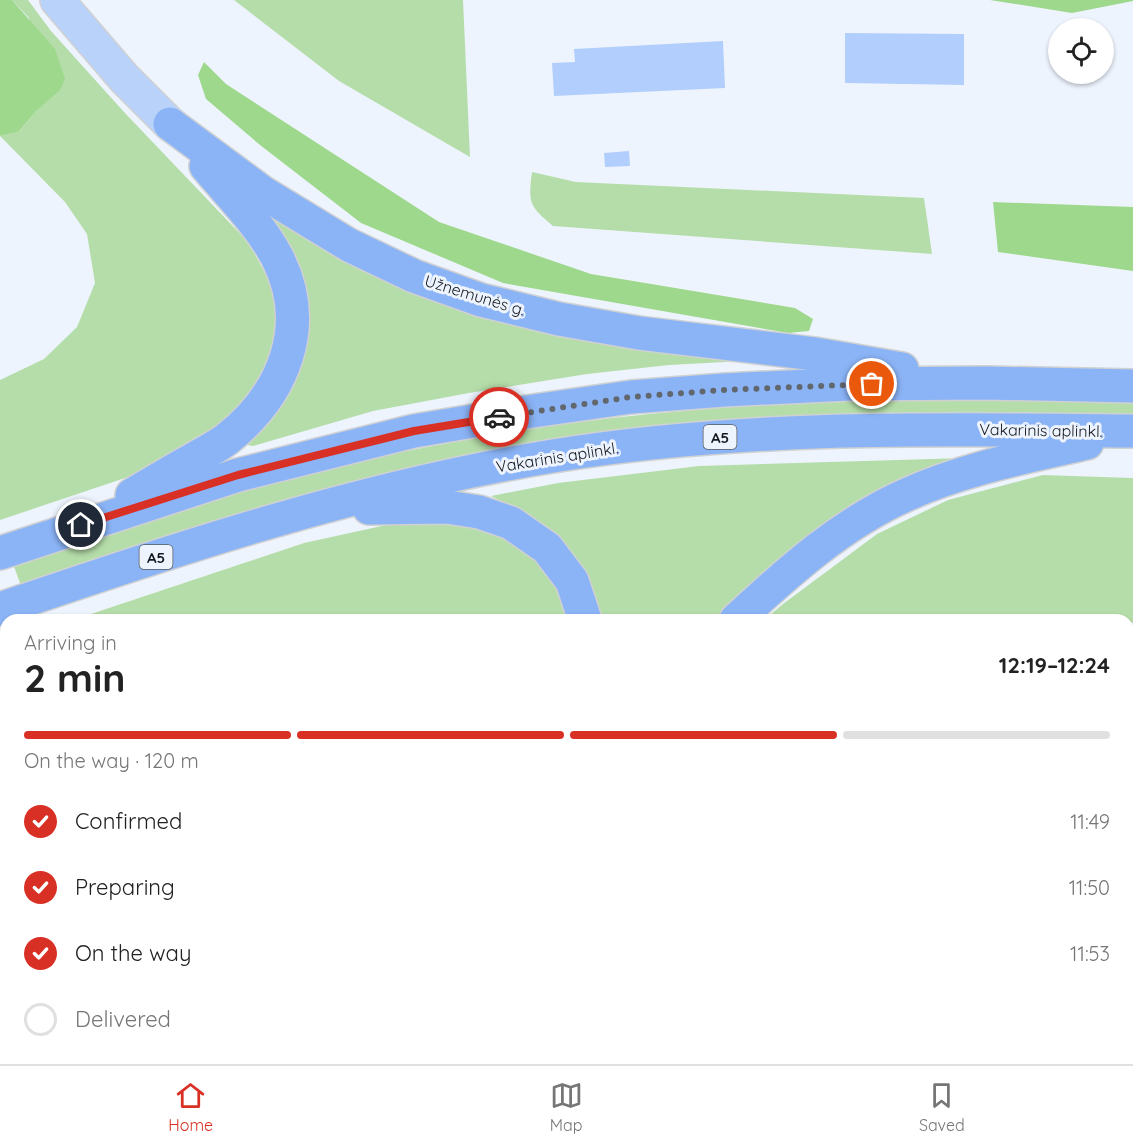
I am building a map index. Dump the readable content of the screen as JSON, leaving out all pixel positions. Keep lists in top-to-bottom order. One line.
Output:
{"streets":{"highway":["Užnemunės g.","Vakarinis aplinkl.","A5"]},"page":{"heading":["2 min","Arriving in","12:19–12:24"],"bar":"On the way · 120 m","list":[["Confirmed","11:49"],["Preparing","11:50"],["On the way","11:53"],"Delivered"],"tabs":["Home","Map","Saved"]}}
